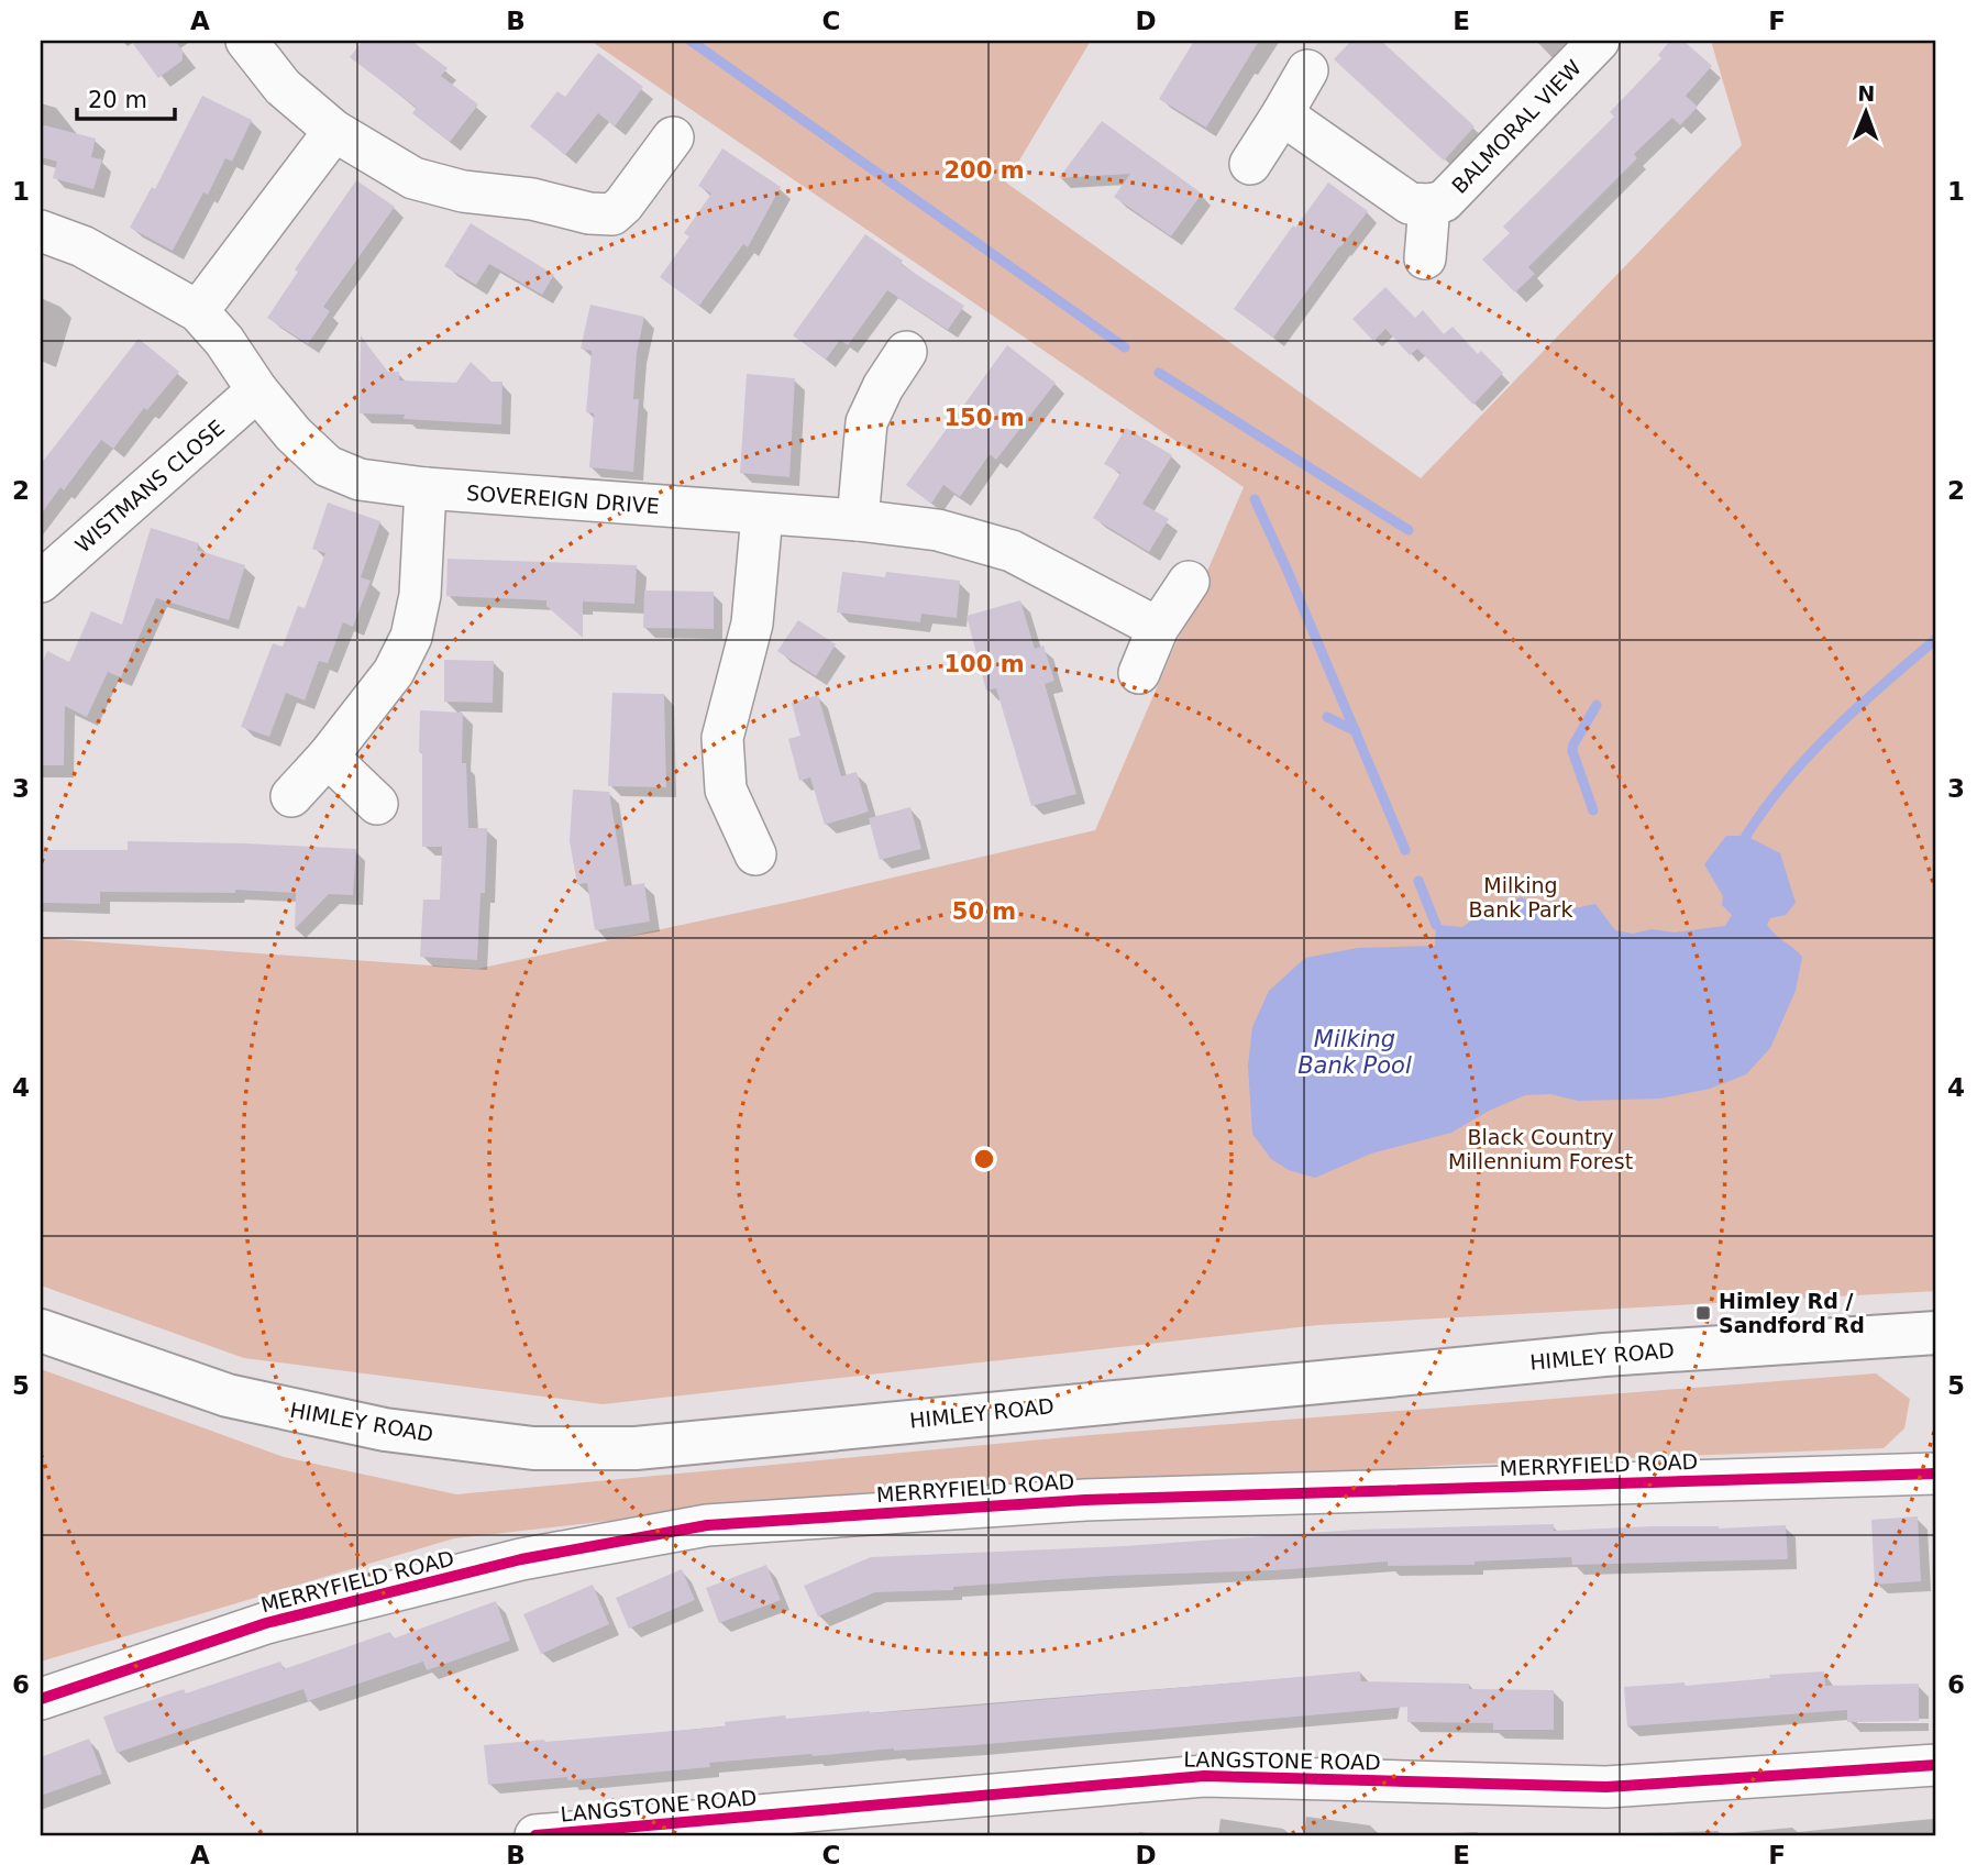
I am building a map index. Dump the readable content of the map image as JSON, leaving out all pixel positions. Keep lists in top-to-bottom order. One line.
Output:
{"streets":{"main road":["HIMLEY ROAD"],"street":["BALMORAL VIEW","WISTMANS CLOSE","SOVEREIGN DRIVE","MERRYFIELD ROAD","LANGSTONE ROAD"]},"crossings":[["WISTMANS CLOSE","SOVEREIGN DRIVE"]],"water":["Milking Bank Pool"],"parks":["Milking Bank Park","Black Country Millennium Forest"],"places":{"transit":["Himley Rd / Sandford Rd"]},"scale_bar":"20 m","north":"top","grid":{"columns":["A","B","C","D","E","F"],"rows":["1","2","3","4","5","6"]},"rings":["200 m","150 m","100 m","50 m"]}
